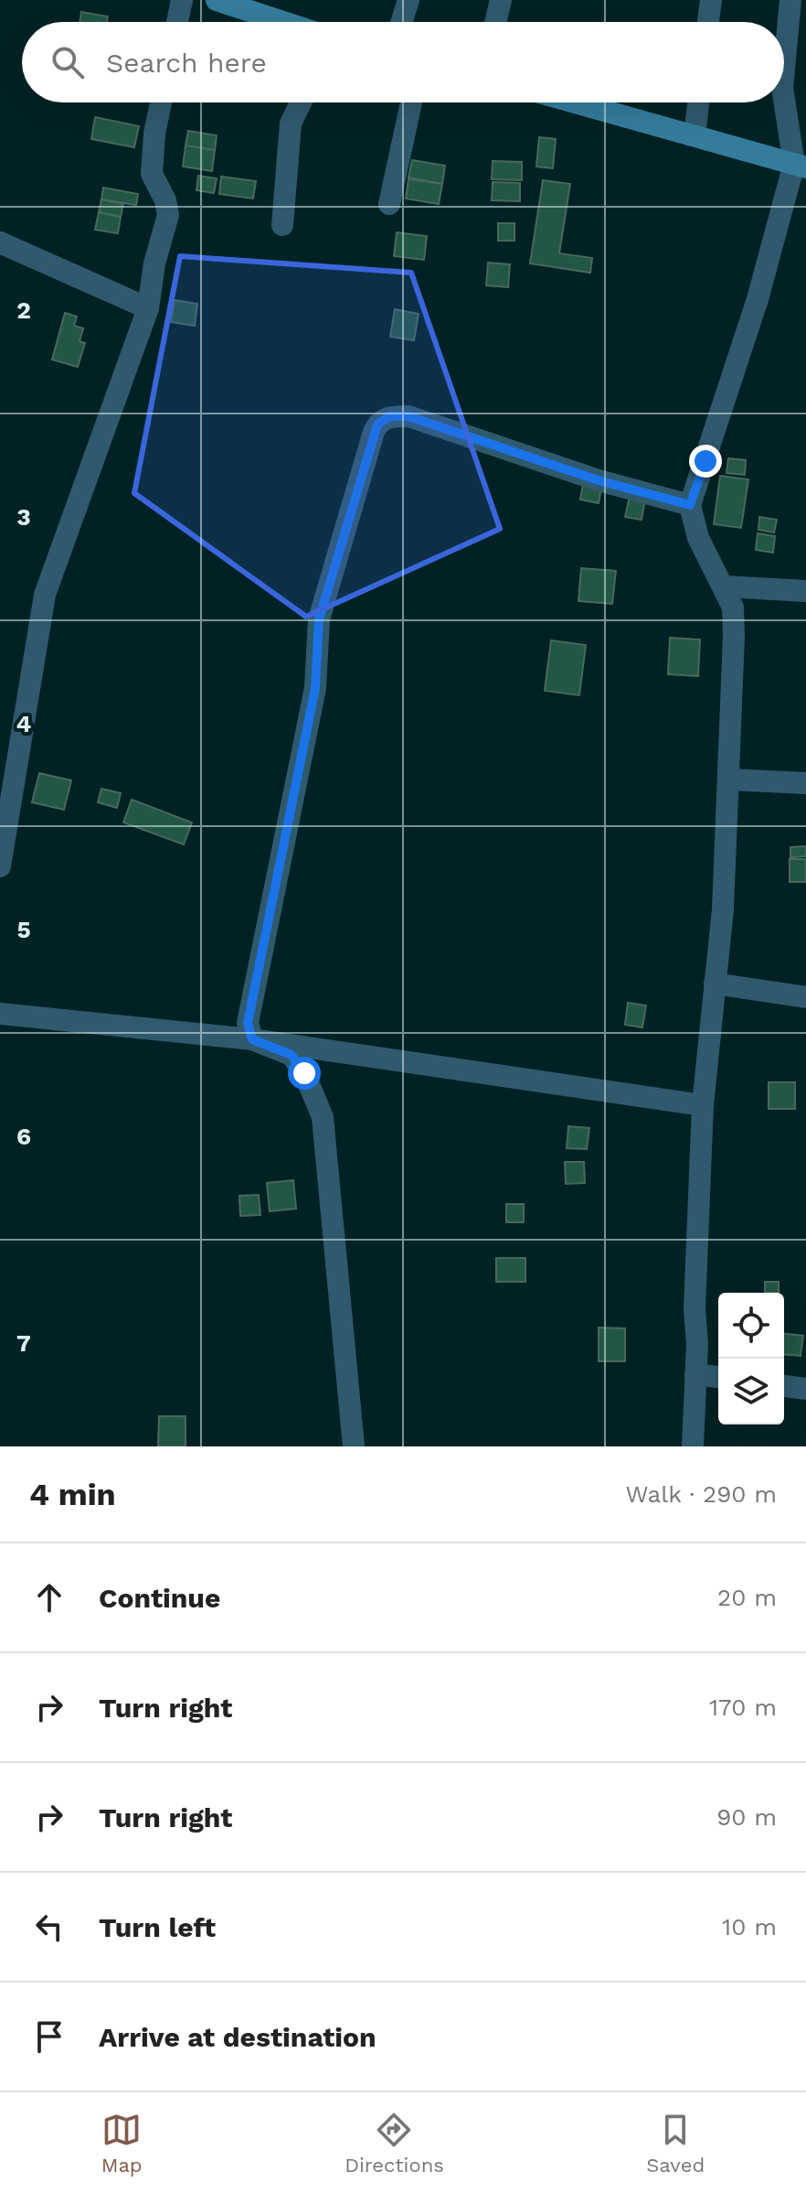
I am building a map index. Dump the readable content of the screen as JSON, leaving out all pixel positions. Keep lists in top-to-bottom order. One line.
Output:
{"page":{"search":"Search here","heading":["4 min","Walk · 290 m"],"list":[["Continue","20 m"],["Turn right","170 m"],["Turn right","90 m"],["Turn left","10 m"],"Arrive at destination"],"nav":["Map","Directions","Saved"]},"grid":{"rows":["2","3","4","5","6","7"]}}
